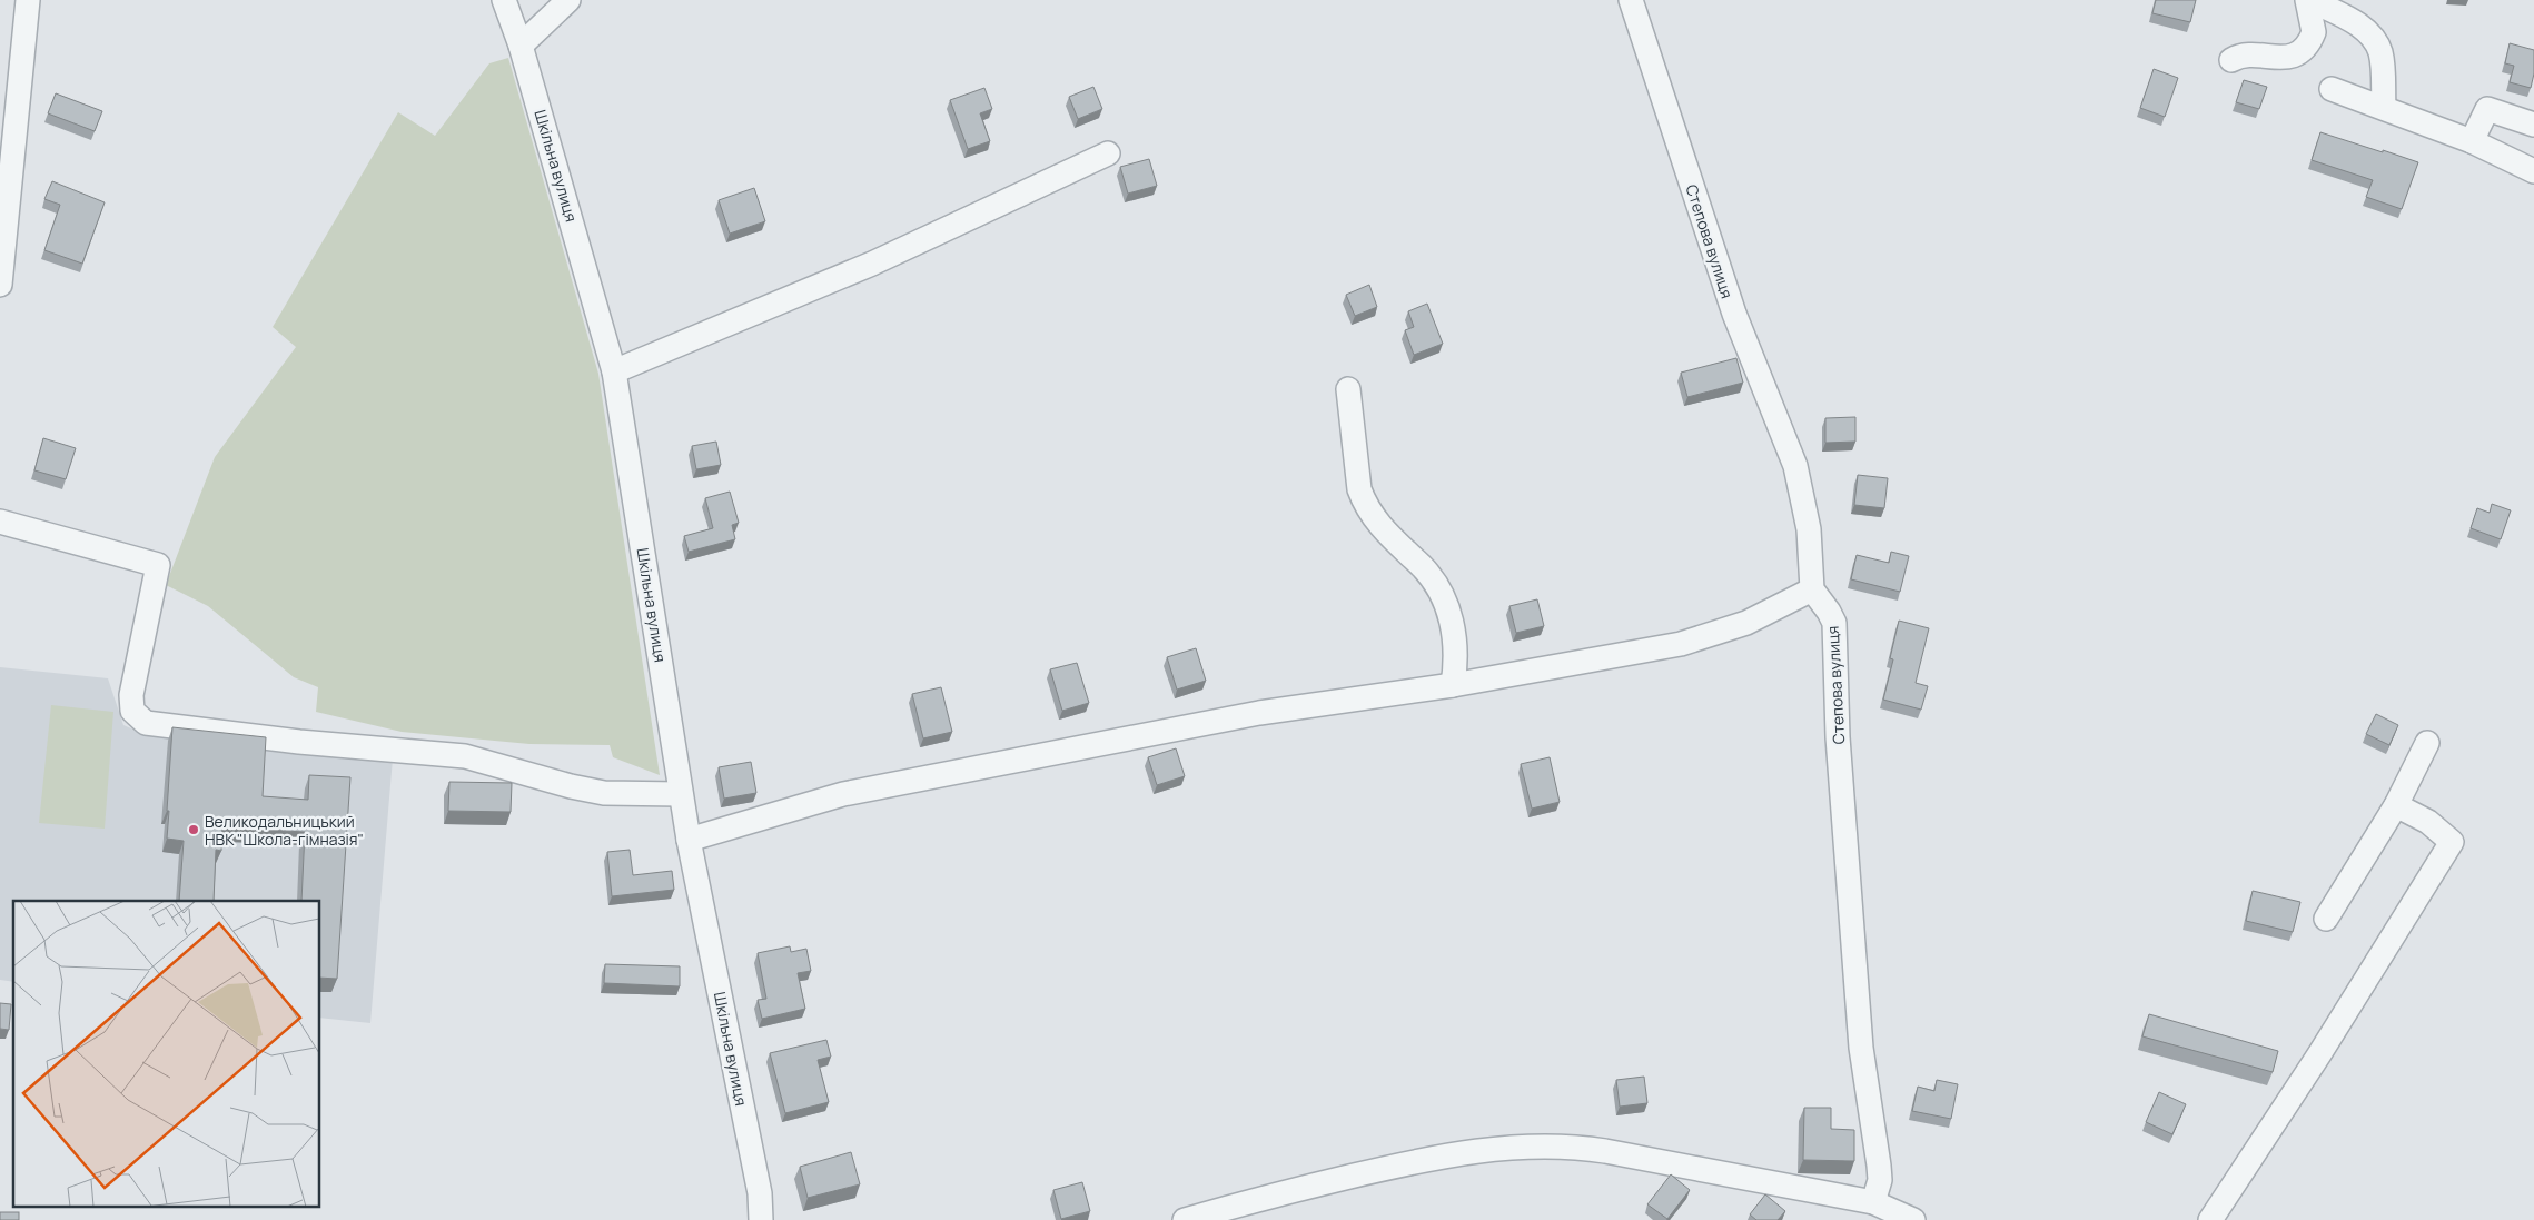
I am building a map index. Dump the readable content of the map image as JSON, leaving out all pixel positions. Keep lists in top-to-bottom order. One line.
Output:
{"streets":{"street":["Шкільна вулиця","Степова вулиця"]},"places":["Великодальницький НВК \"Школа-гімназія\""]}
